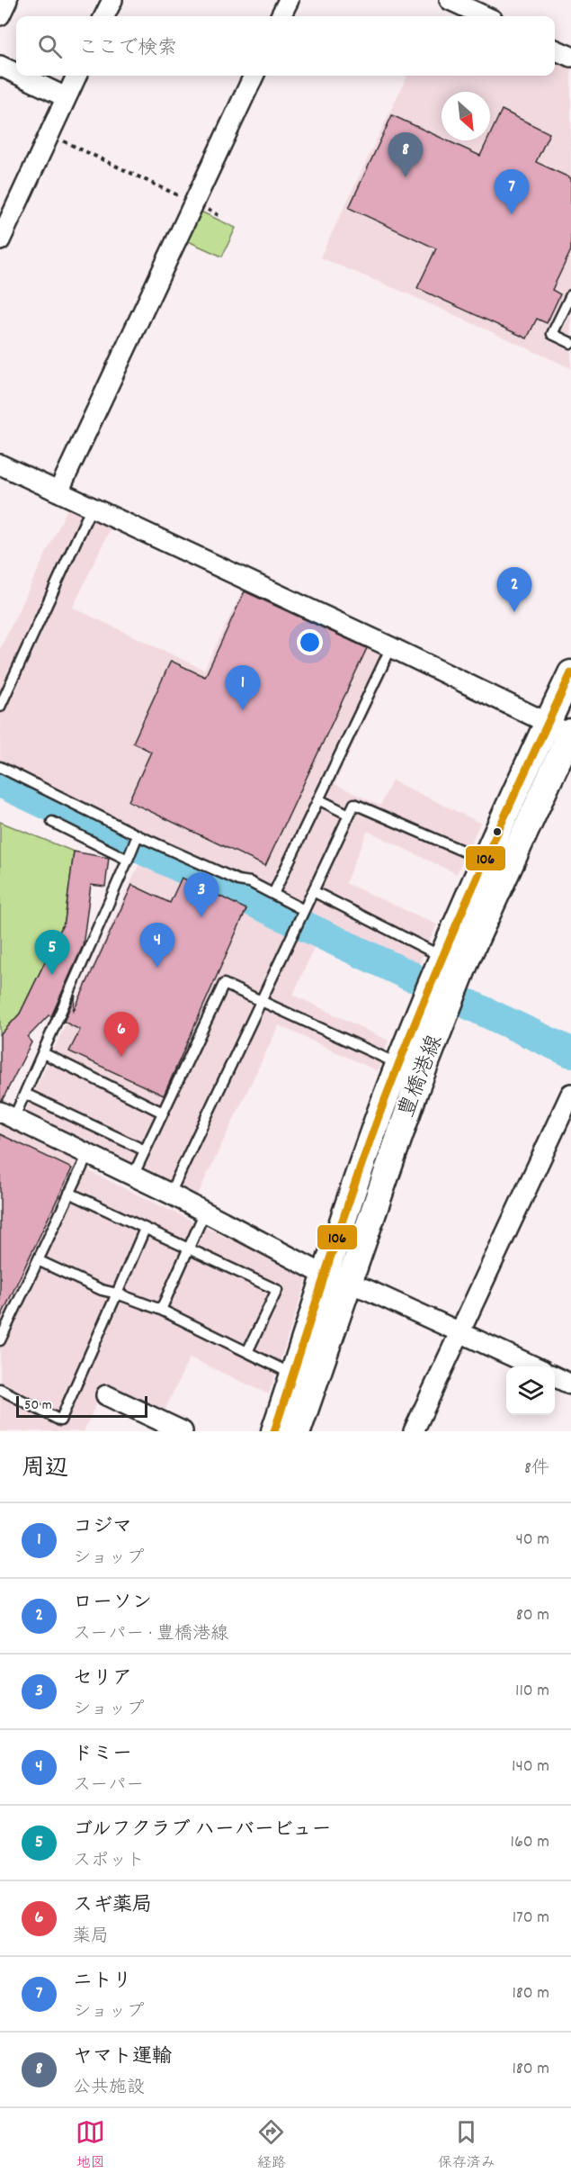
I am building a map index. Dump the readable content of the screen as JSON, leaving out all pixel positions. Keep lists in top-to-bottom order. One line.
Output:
{"streets":{"main road":["豊橋港線"]},"lines":["transit line 106"],"scale_bar":"50 m","north":"bottom right","page":{"search":"ここで検索","pins":["8","7","2","1","3","4","5","6"],"scale":"50 m","heading":["周辺","8件"],"list":[{"mark":"1","name":"コジマ","note":"ショップ","value":"40 m"},{"mark":"2","name":"ローソン","note":"スーパー · 豊橋港線","value":"80 m"},{"mark":"3","name":"セリア","note":"ショップ","value":"110 m"},{"mark":"4","name":"ドミー","note":"スーパー","value":"140 m"},{"mark":"5","name":"ゴルフクラブ ハーバービュー","note":"スポット","value":"160 m"},{"mark":"6","name":"スギ薬局","note":"薬局","value":"170 m"},{"mark":"7","name":"ニトリ","note":"ショップ","value":"180 m"},{"mark":"8","name":"ヤマト運輸","note":"公共施設","value":"180 m"}],"nav":["地図","経路","保存済み"]}}
